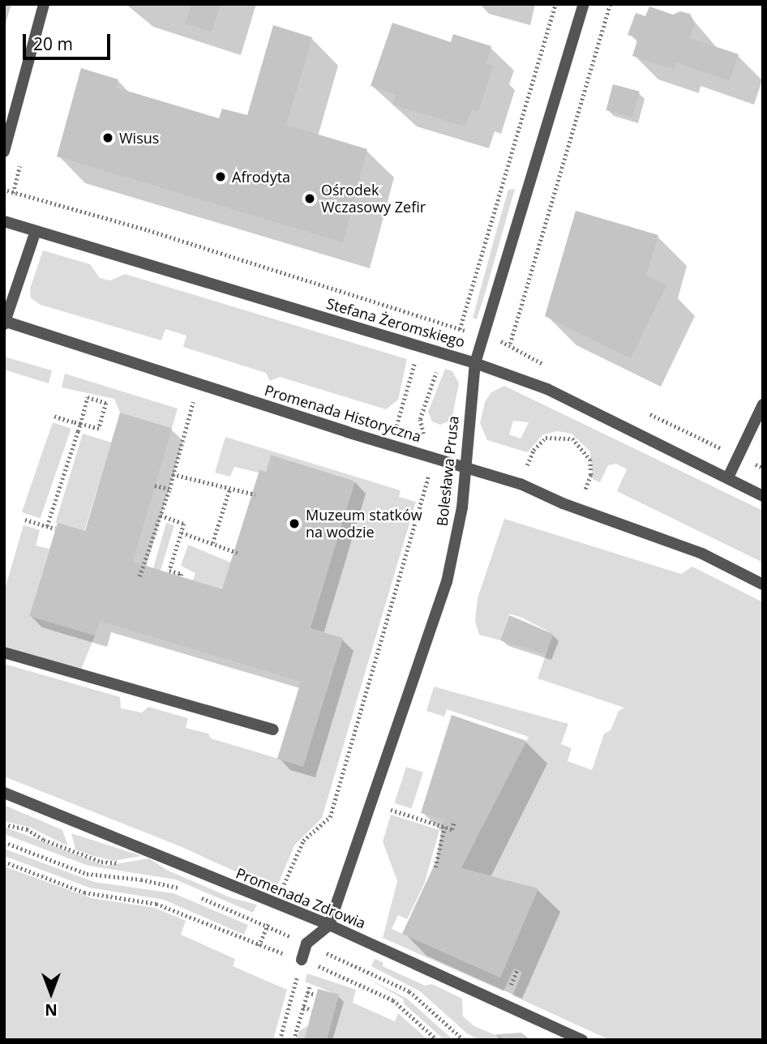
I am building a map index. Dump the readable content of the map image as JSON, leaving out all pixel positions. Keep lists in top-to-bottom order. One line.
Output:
{"streets":{"street":["Stefana Żeromskiego","Promenada Historyczna","Bolesława Prusa","Promenada Zdrowia"]},"crossings":[["Stefana Żeromskiego","Bolesława Prusa"],["Promenada Historyczna","Bolesława Prusa"],["Bolesława Prusa","Promenada Zdrowia"]],"places":["Wisus","Afrodyta","Ośrodek Wczasowy Zefir","Muzeum statków na wodzie"],"scale_bar":"20 m","north":"bottom"}
